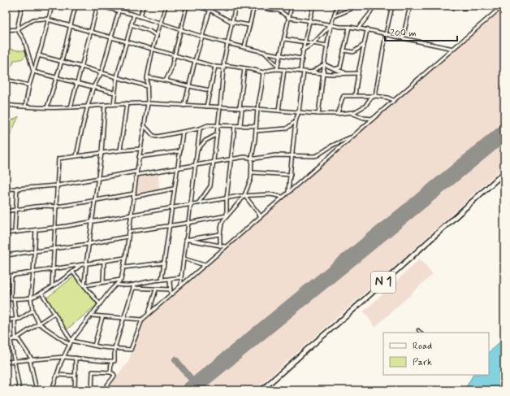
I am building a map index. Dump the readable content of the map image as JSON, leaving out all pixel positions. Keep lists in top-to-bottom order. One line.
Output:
{"streets":{"highway":["N 1"]},"legend":["Road","Park"],"scale_bar":"200 m"}
